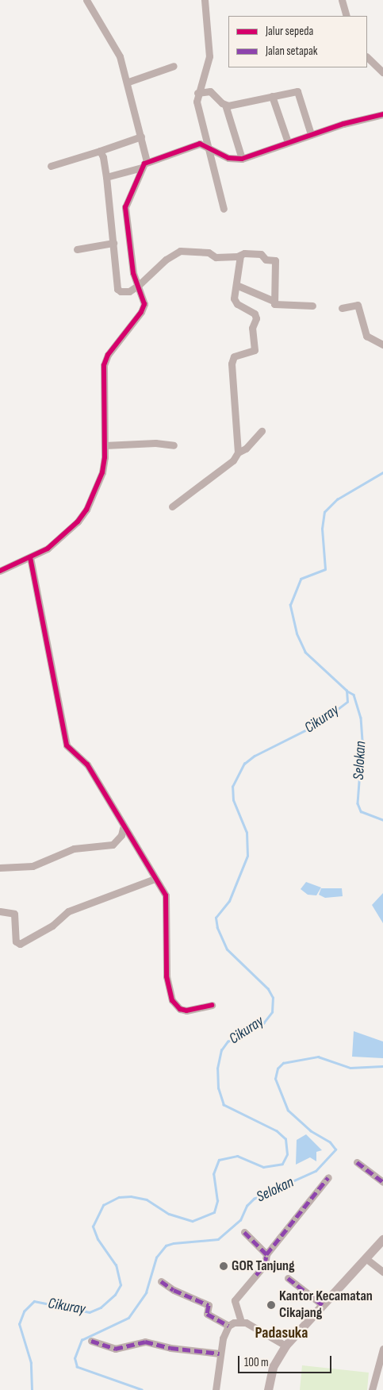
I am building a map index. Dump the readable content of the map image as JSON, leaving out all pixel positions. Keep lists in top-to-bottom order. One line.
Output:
{"districts":["Padasuka"],"water":["Cikuray","Selokan"],"places":["GOR Tanjung","Kantor Kecamatan Cikajang"],"legend":["Jalur sepeda","Jalan setapak"],"scale_bar":"100 m"}
